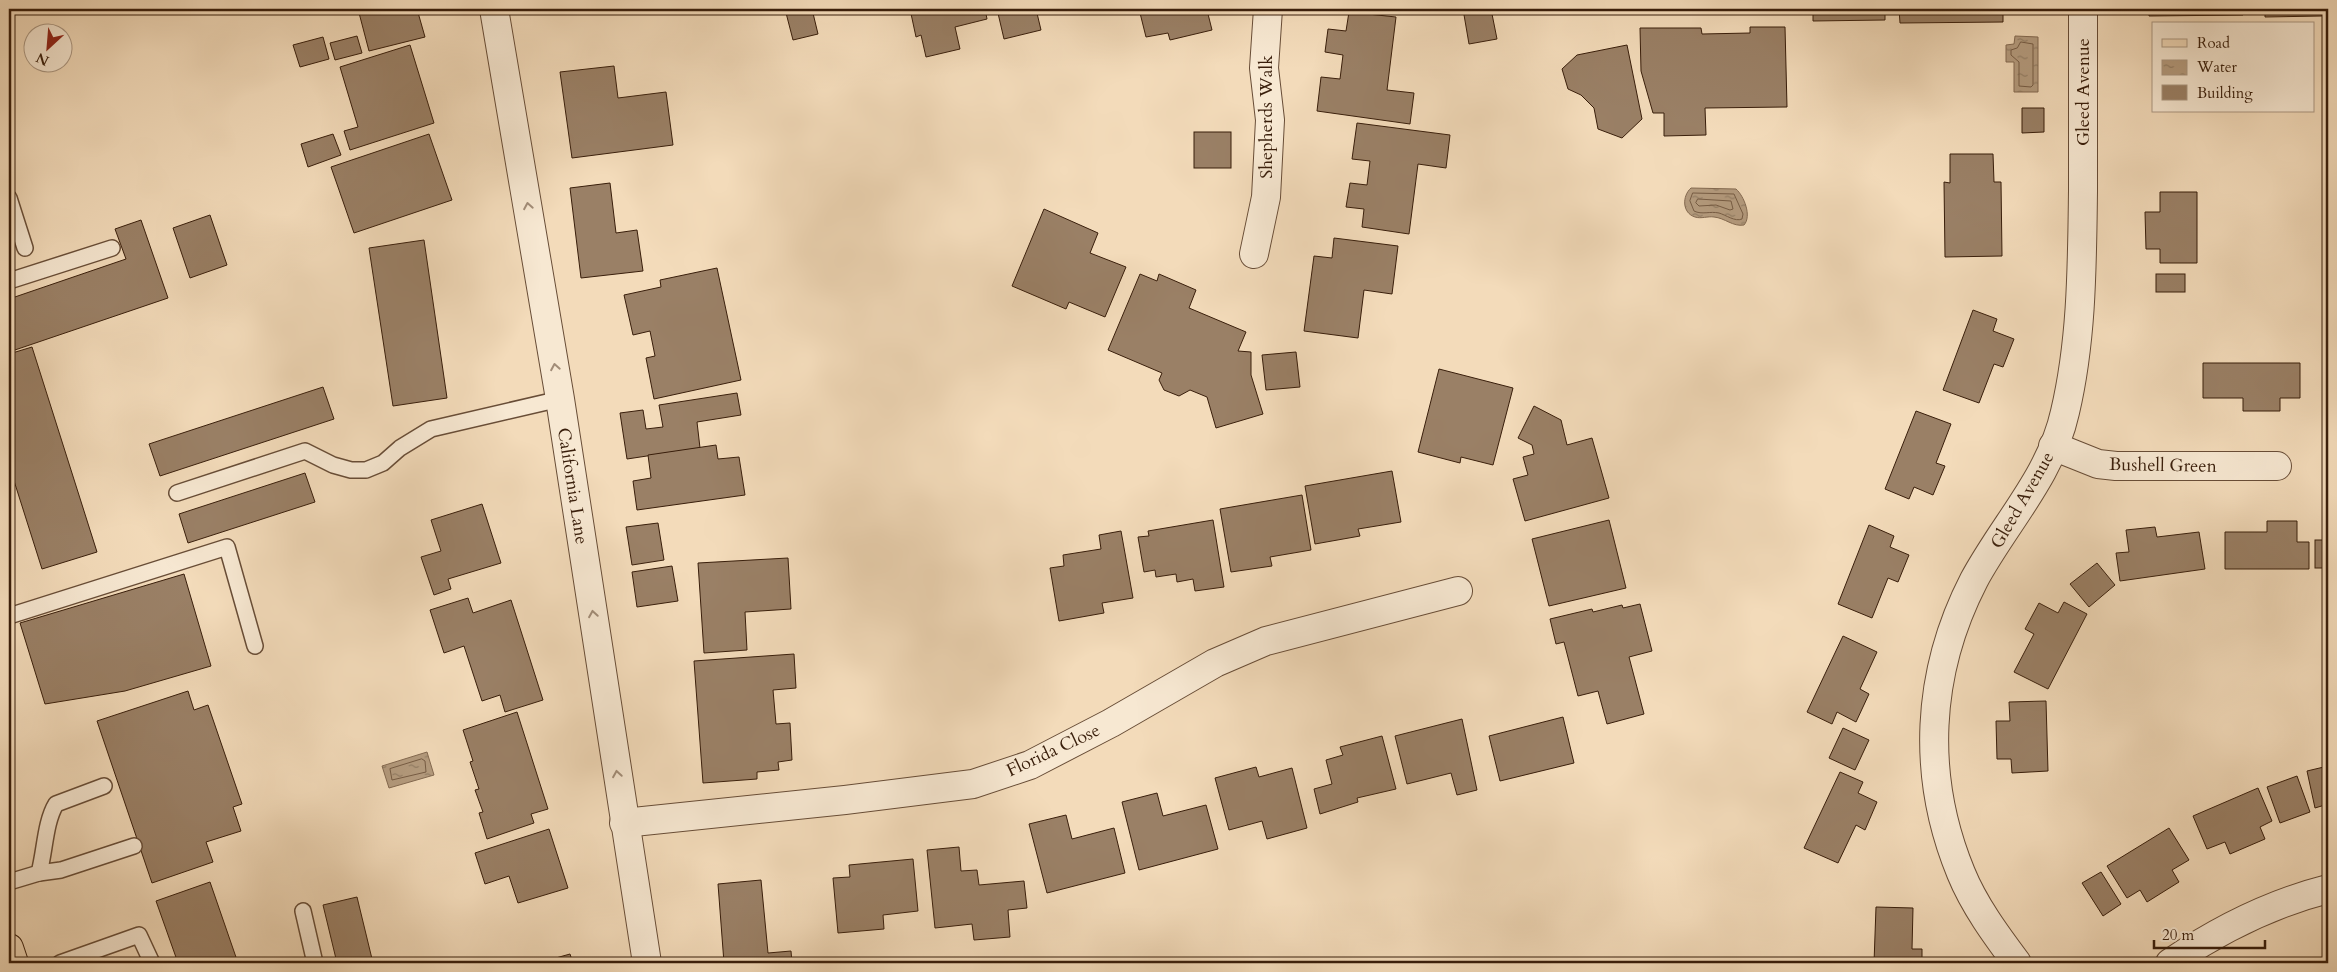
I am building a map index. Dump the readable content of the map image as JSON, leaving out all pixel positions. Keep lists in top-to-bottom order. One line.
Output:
{"streets":{"street":["Gleed Avenue","Shepherds Walk","Bushell Green","California Lane","Florida Close"]},"crossings":[["Gleed Avenue","Bushell Green"],["California Lane","Florida Close"]],"one_way":["California Lane"],"legend":["Road","Water","Building"],"scale_bar":"20 m","north":"bottom left"}
